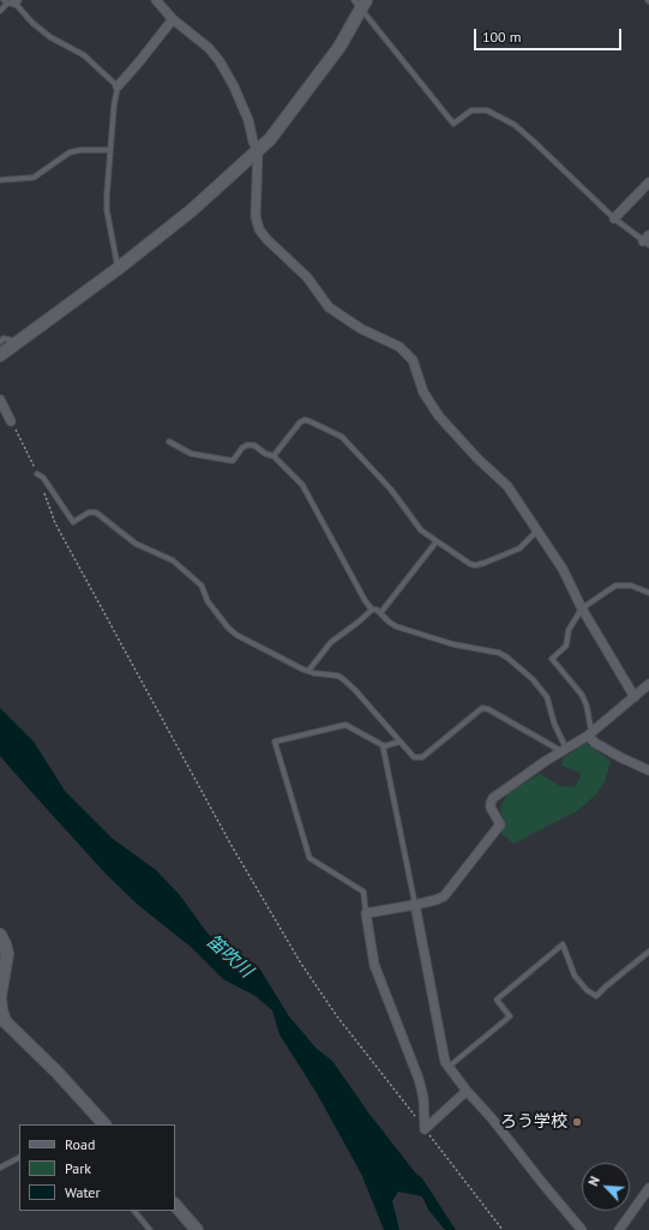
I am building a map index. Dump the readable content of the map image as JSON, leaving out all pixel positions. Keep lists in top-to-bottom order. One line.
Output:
{"water":["笛吹川"],"places":["ろう学校"],"legend":["Road","Park","Water"],"scale_bar":"100 m","north":"top left"}
